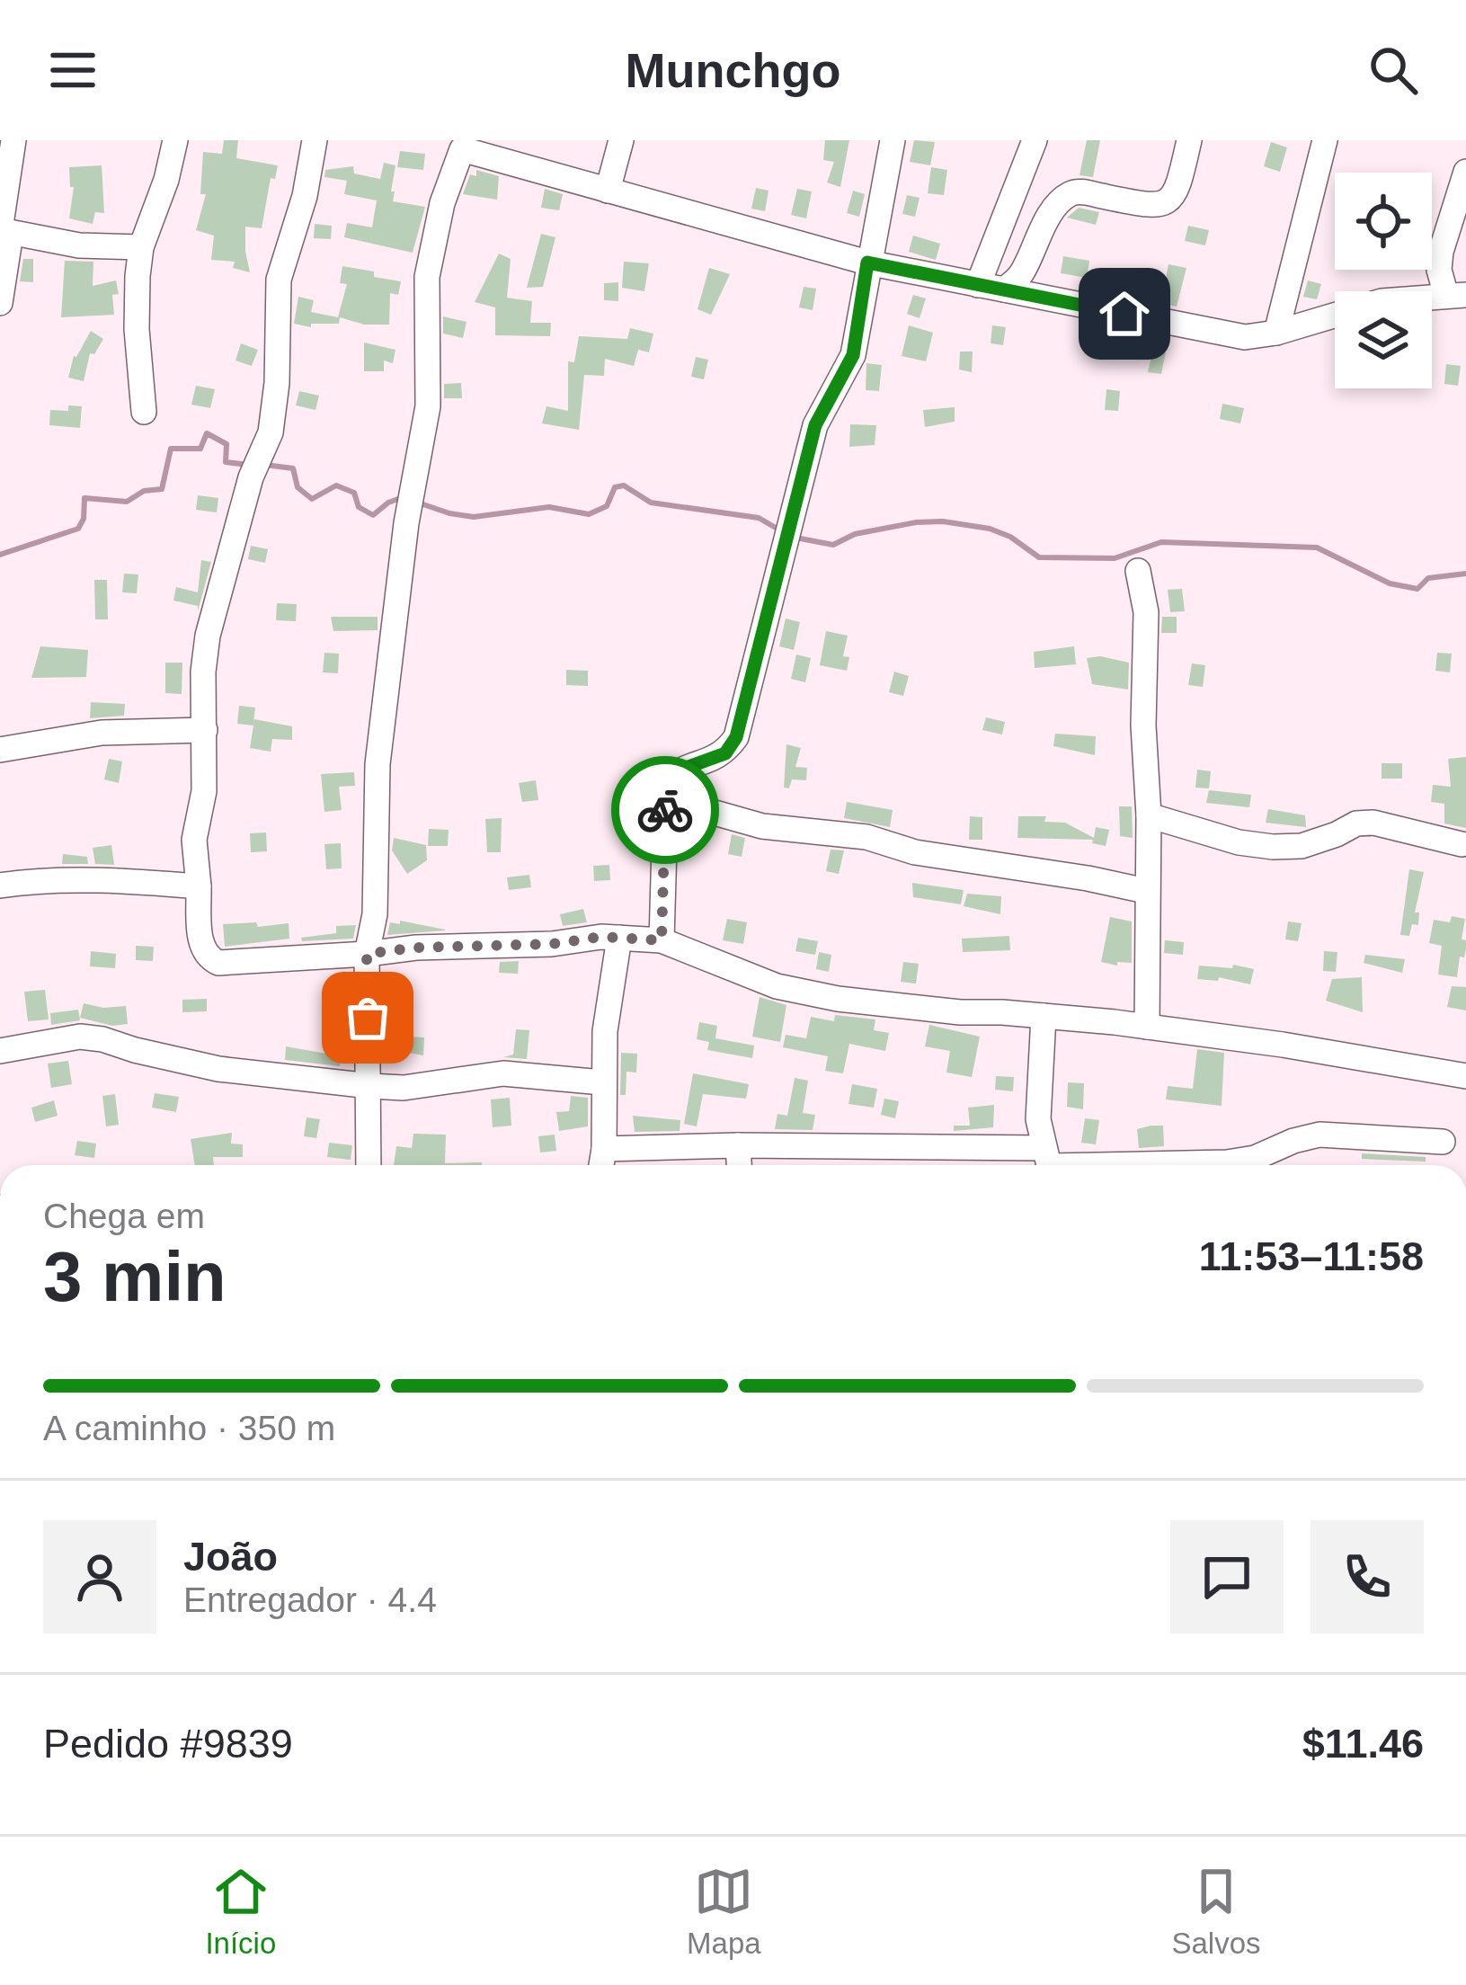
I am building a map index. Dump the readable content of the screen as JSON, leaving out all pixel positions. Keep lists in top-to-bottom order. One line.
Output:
{"page":{"header":"Munchgo","heading":["3 min","Chega em","11:53–11:58"],"panel":["João","Entregador · 4.4","Pedido #9839","$11.46"],"bar":"A caminho · 350 m","tabs":["Início","Mapa","Salvos"]}}
